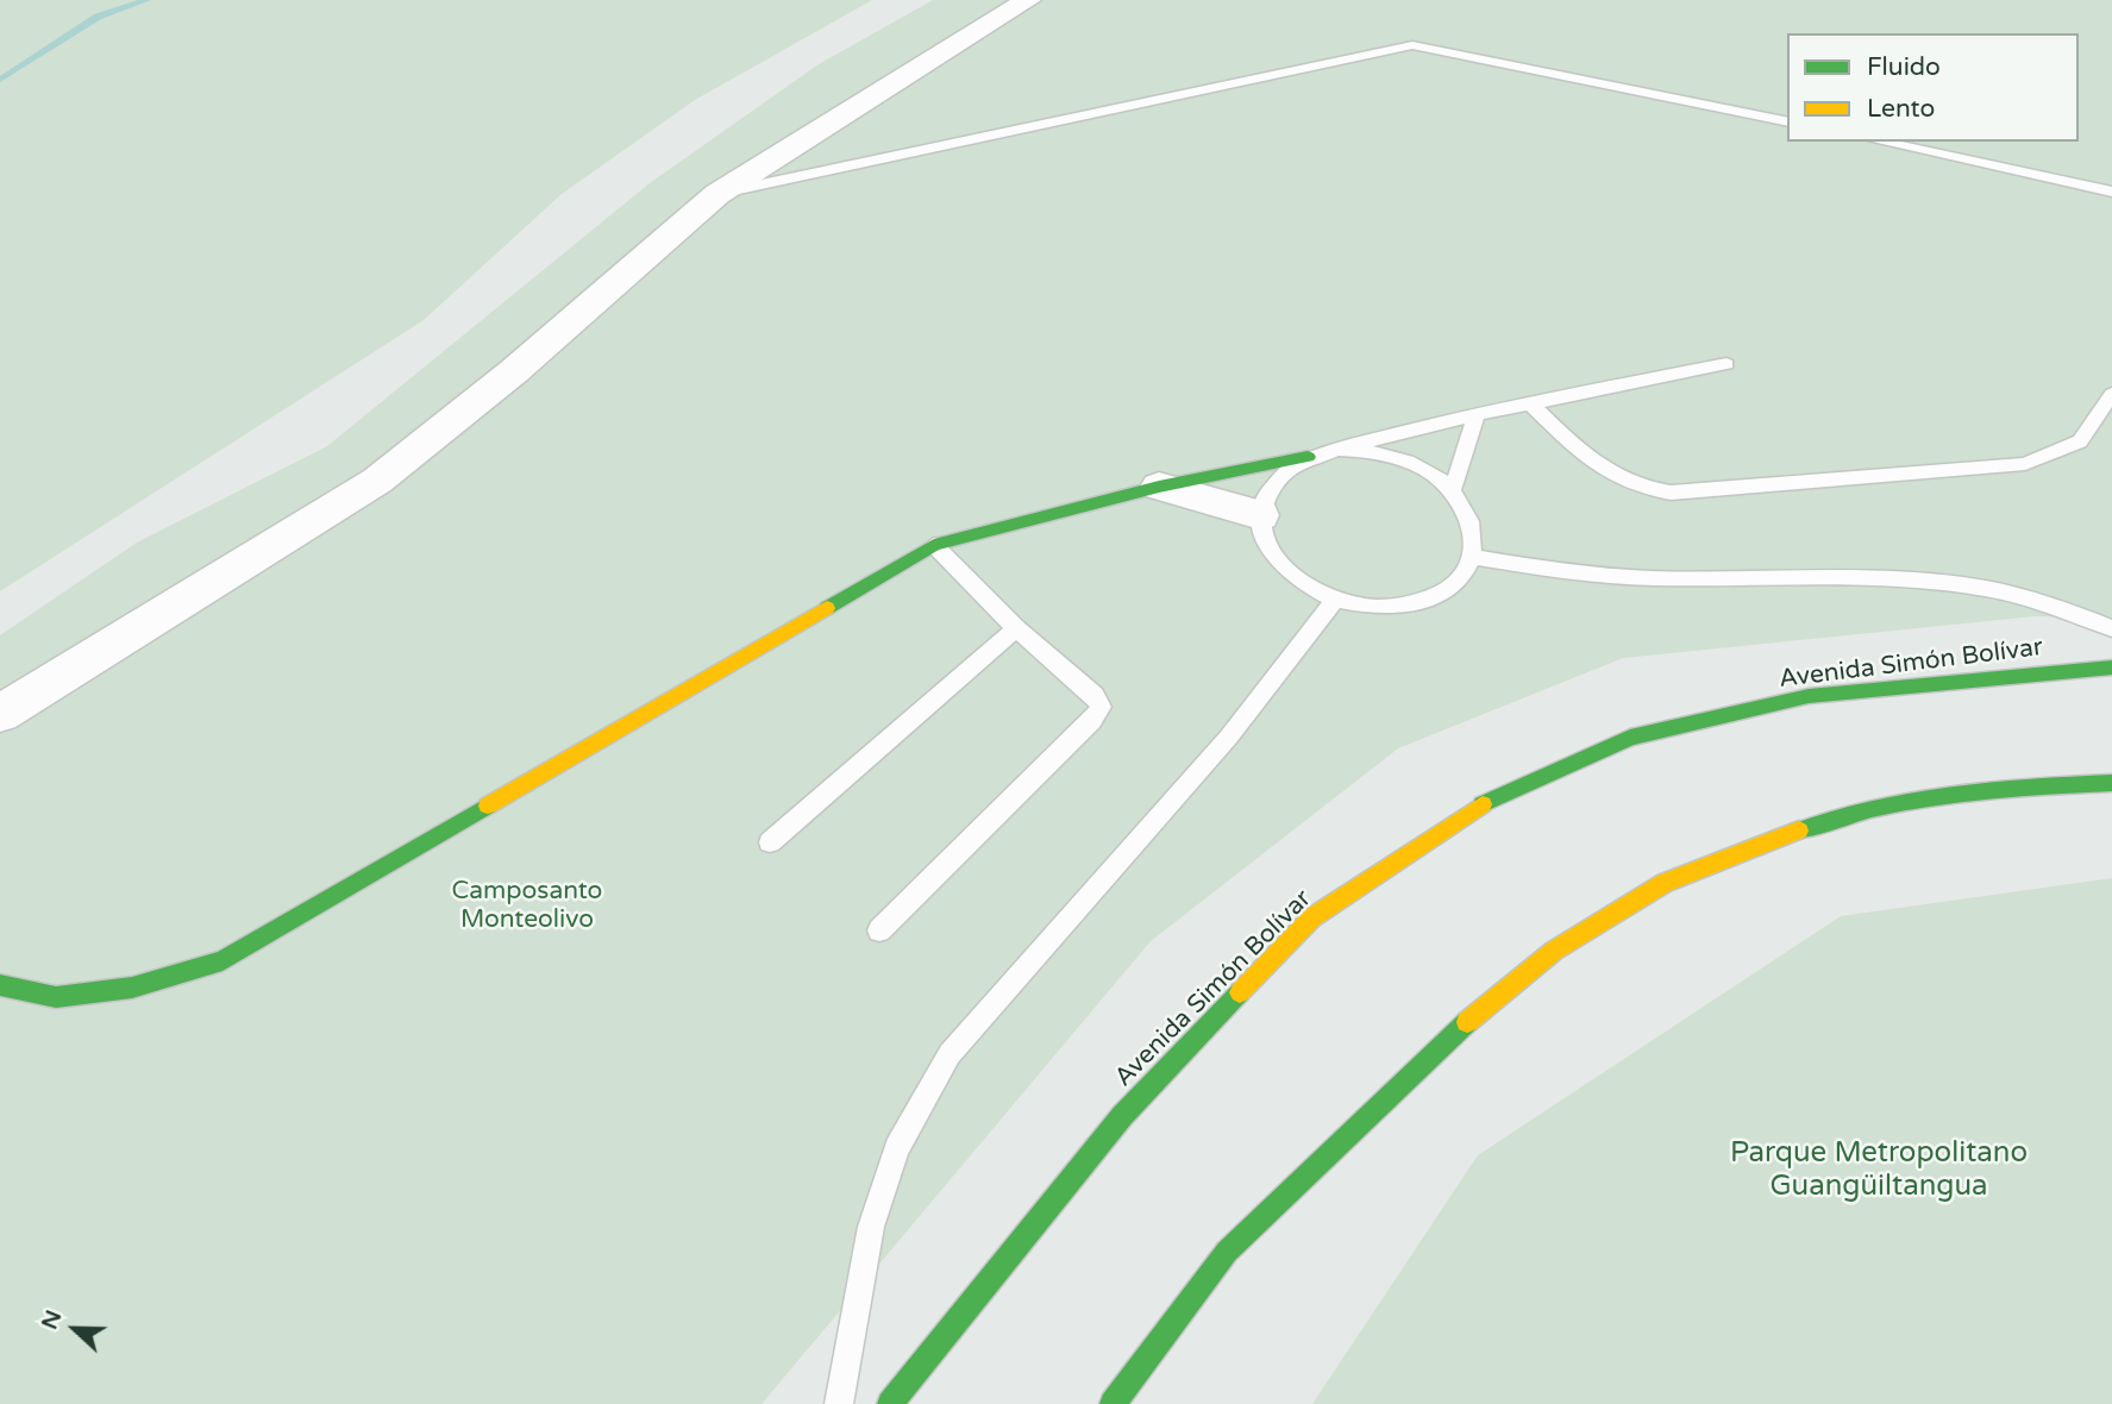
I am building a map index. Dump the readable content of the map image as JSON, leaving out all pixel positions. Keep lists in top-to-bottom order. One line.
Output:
{"streets":{"main road":["Avenida Simón Bolívar"]},"parks":["Camposanto Monteolivo","Parque Metropolitano Guangüiltangua"],"legend":["Fluido","Lento"],"north":"left"}
